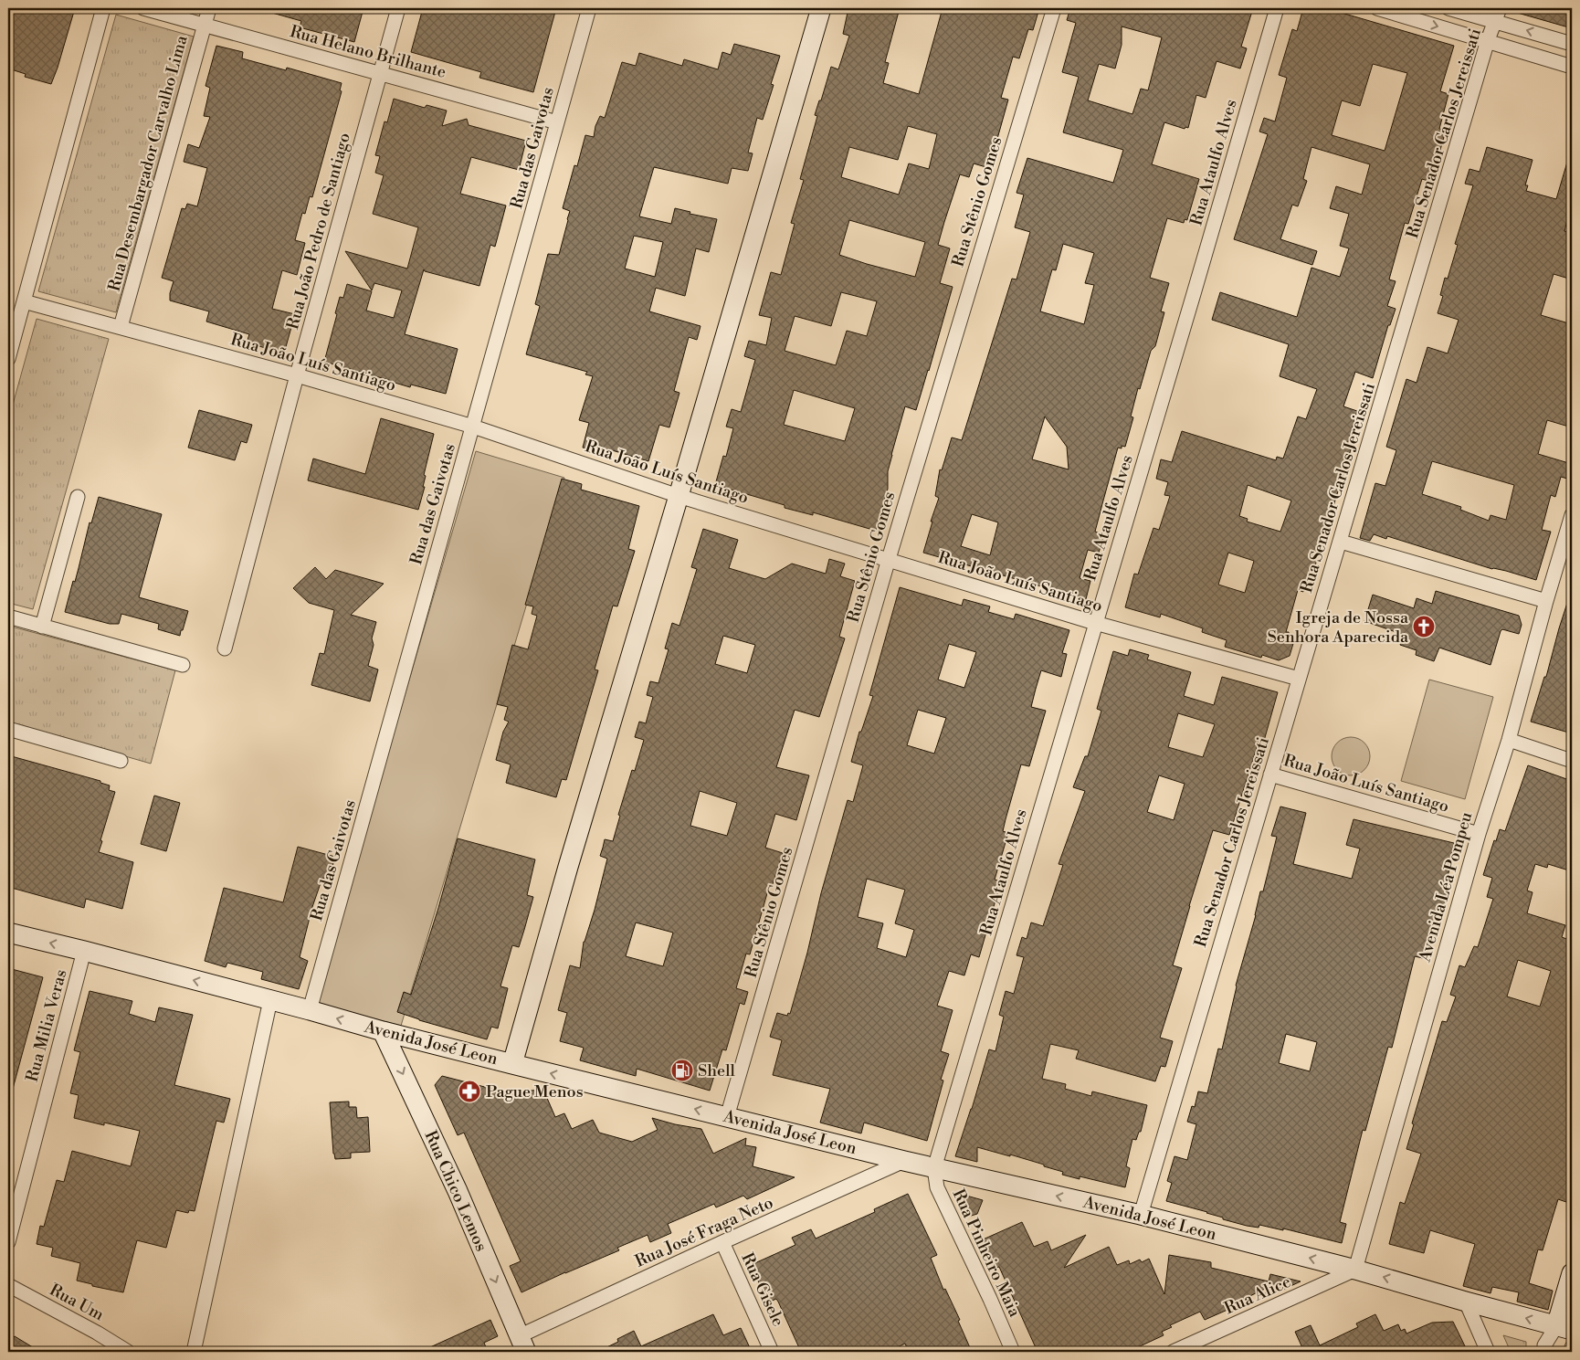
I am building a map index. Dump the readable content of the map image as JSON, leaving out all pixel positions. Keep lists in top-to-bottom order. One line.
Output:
{"streets":{"main road":["Avenida José Leon","Rua Chico Lemos"],"street":["Rua Helano Brilhante","Rua Senador Carlos Jereissati","Rua das Gaivotas","Rua Ataulfo Alves","Rua Desembargador Carvalho Lima","Rua Stênio Gomes","Rua João Pedro de Santiago","Rua João Luís Santiago","Avenida Léa Pompeu","Rua Milia Veras","Rua José Fraga Neto","Rua Pinheiro Maia","Rua Gisele","Rua Alice","Rua Um"]},"crossings":[["Rua Helano Brilhante","Rua das Gaivotas"],["Rua Helano Brilhante","Rua Desembargador Carvalho Lima"],["Rua Helano Brilhante","Rua João Pedro de Santiago"],["Rua Senador Carlos Jereissati","Rua João Luís Santiago"],["Rua Senador Carlos Jereissati","Avenida José Leon"],["Rua das Gaivotas","Rua João Luís Santiago"],["Rua das Gaivotas","Avenida José Leon"],["Rua Ataulfo Alves","Rua João Luís Santiago"],["Rua Ataulfo Alves","Avenida José Leon"],["Rua Ataulfo Alves","Rua Pinheiro Maia"],["Rua Desembargador Carvalho Lima","Rua João Luís Santiago"],["Rua Stênio Gomes","Rua João Luís Santiago"],["Rua Stênio Gomes","Avenida José Leon"],["Rua João Pedro de Santiago","Rua João Luís Santiago"],["Rua João Luís Santiago","Avenida Léa Pompeu"],["Avenida Léa Pompeu","Avenida José Leon"],["Avenida Léa Pompeu","Rua Alice"],["Rua Milia Veras","Avenida José Leon"],["Avenida José Leon","Rua Chico Lemos"],["Avenida José Leon","Rua José Fraga Neto"],["Avenida José Leon","Rua Pinheiro Maia"],["Avenida José Leon","Rua Alice"],["Rua Chico Lemos","Rua José Fraga Neto"],["Rua José Fraga Neto","Rua Gisele"]],"one_way":["Avenida José Leon","Rua Chico Lemos"],"places":{"church":["Igreja de Nossa Senhora Aparecida"],"fuel station":["Shell"],"pharmacy":["Pague Menos"]}}
